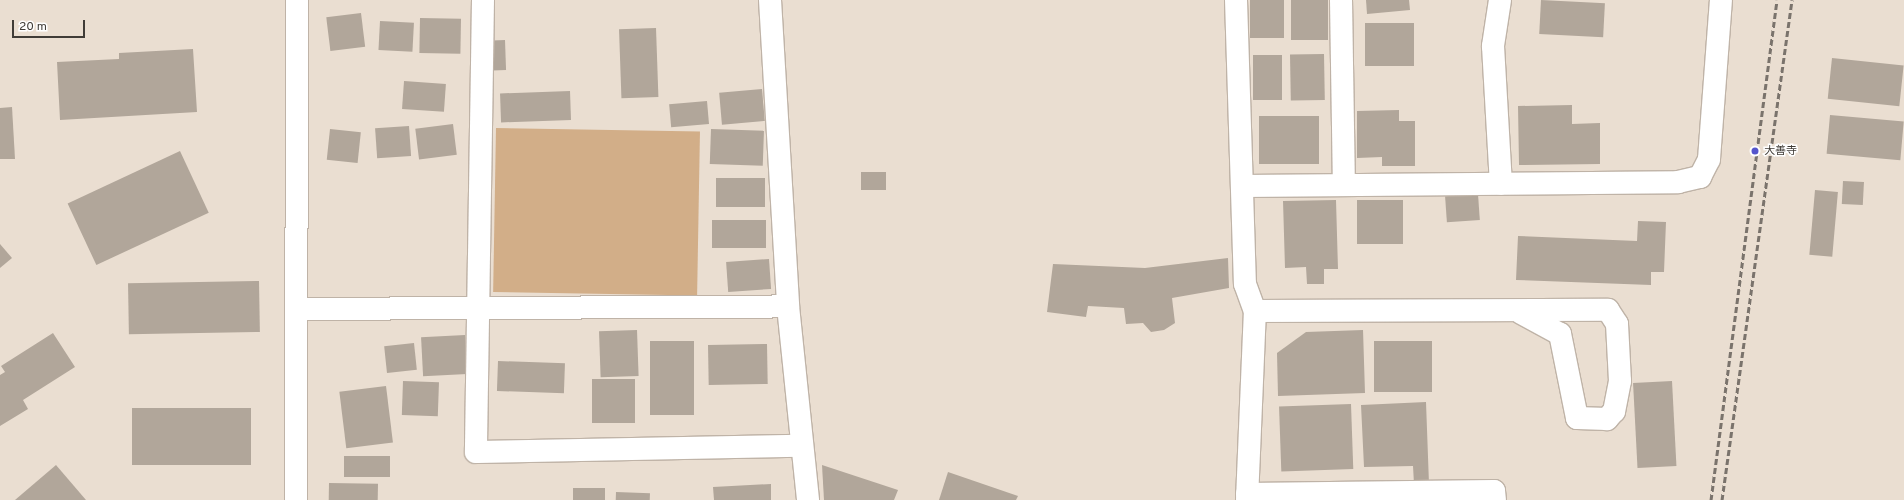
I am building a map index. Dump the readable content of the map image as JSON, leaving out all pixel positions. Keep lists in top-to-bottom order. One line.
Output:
{"places":["大善寺"],"scale_bar":"20 m"}
